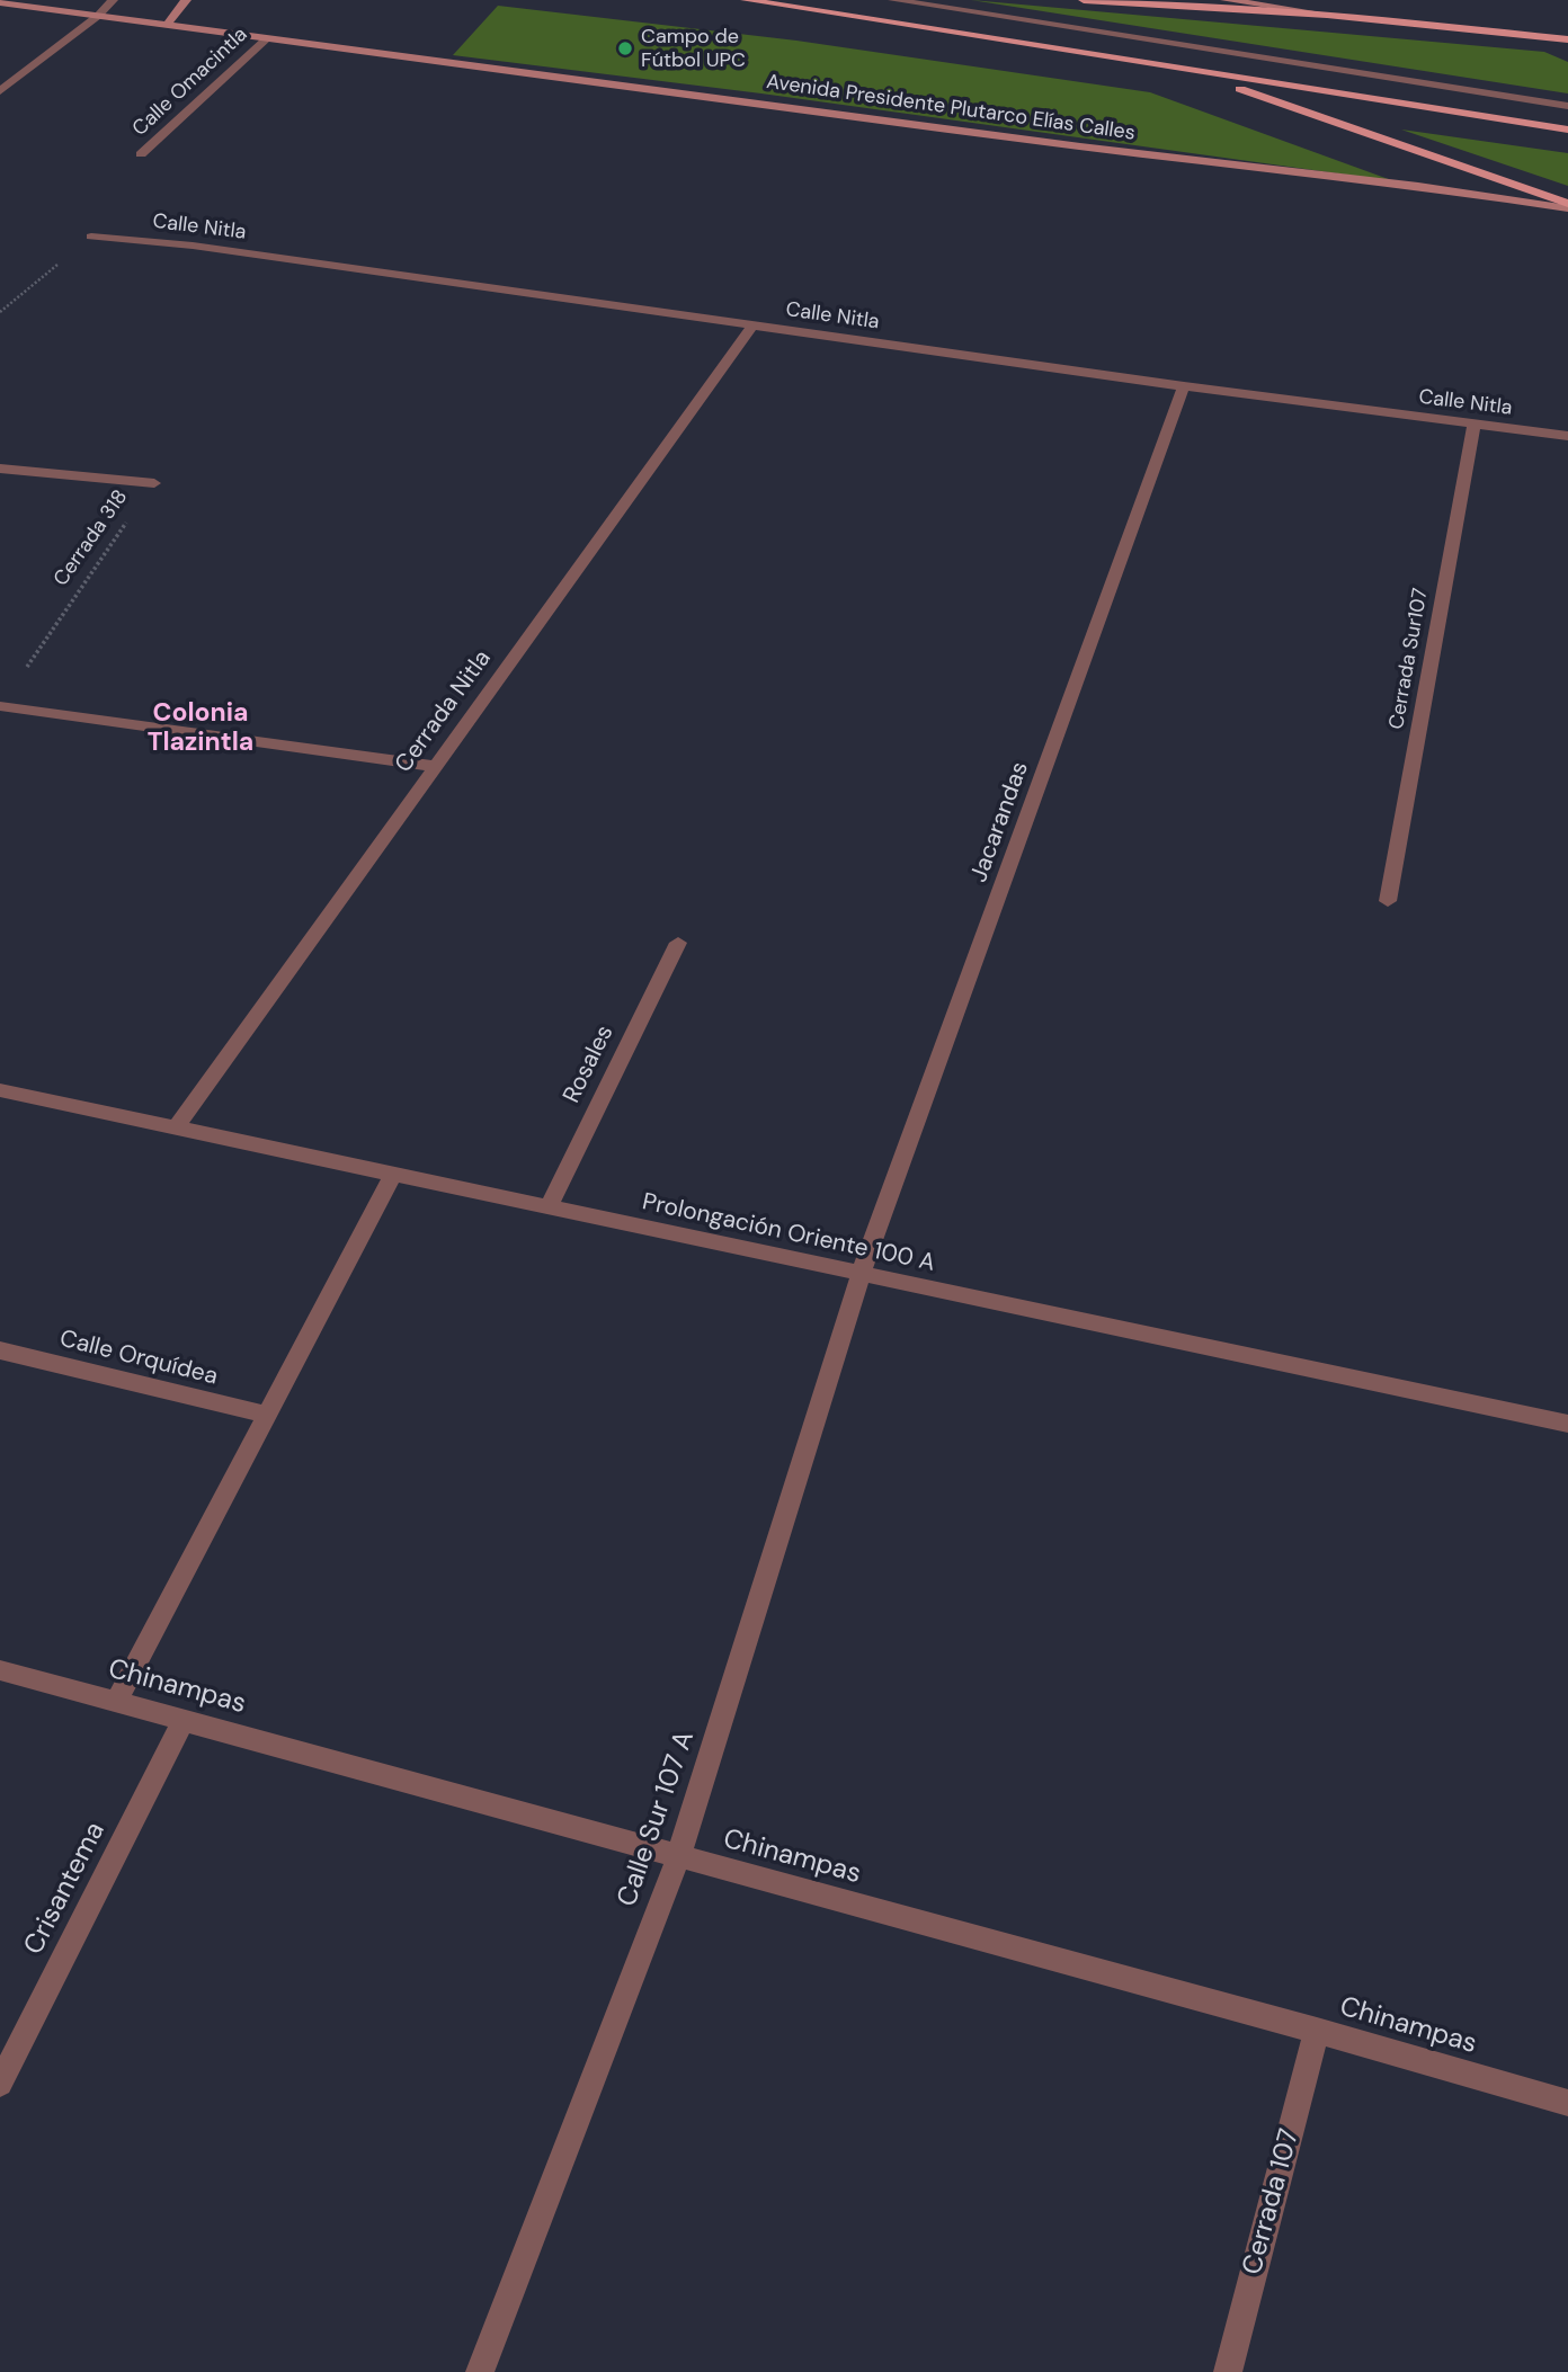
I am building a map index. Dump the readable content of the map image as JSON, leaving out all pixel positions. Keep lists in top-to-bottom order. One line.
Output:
{"streets":{"street":["Calle Omacintla","Avenida Presidente Plutarco Elías Calles","Calle Nitla","Cerrada 318","Cerrada Sur107","Cerrada Nitla","Jacarandas","Rosales","Prolongación Oriente 100 A","Calle Orquídea","Chinampas","Calle Sur 107 A","Crisantema","Cerrada 107"]},"crossings":[["Calle Omacintla","Avenida Presidente Plutarco Elías Calles"],["Calle Nitla","Cerrada Sur107"],["Calle Nitla","Cerrada Nitla"],["Calle Nitla","Jacarandas"],["Cerrada Nitla","Prolongación Oriente 100 A"],["Jacarandas","Prolongación Oriente 100 A"],["Jacarandas","Calle Sur 107 A"],["Rosales","Prolongación Oriente 100 A"],["Prolongación Oriente 100 A","Calle Sur 107 A"],["Chinampas","Calle Sur 107 A"],["Chinampas","Crisantema"],["Chinampas","Cerrada 107"]],"districts":["Colonia Tlazintla"],"places":["Campo de Fútbol UPC"]}
